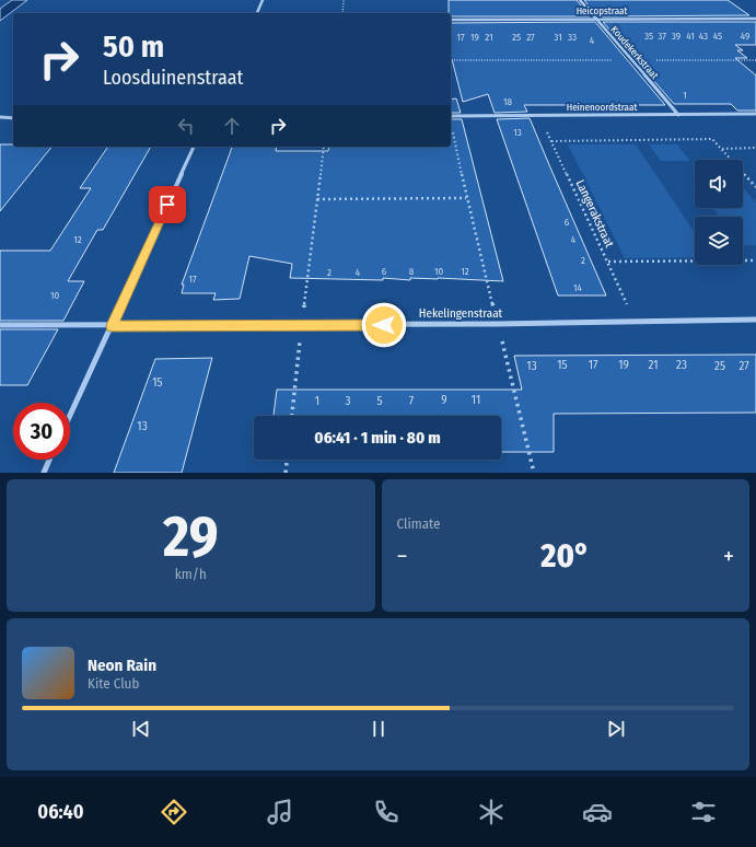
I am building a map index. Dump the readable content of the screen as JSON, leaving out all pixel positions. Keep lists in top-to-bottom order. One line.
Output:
{"streets":{"street":["Heicopstraat","Koudekerkstraat","Heinenoordstraat","Hekelingenstraat"],"path":["Langerakstraat"]},"crossings":[["Heicopstraat","Koudekerkstraat"],["Koudekerkstraat","Heinenoordstraat"],["Heinenoordstraat","Langerakstraat"],["Langerakstraat","Hekelingenstraat"]],"house_numbers":["35","37","39","41","43","45","49","17","19","21","25","27","31","33","4","1","18","13","6","12","4","2","6","8","10","12","2","4","17","14","10","15","17","19","21","23","13","25","27","15","9","11","1","3","5","7","13"],"page":{"turn":["50 m","Loosduinenstraat"],"limit":"30","trip":"06:41 · 1 min · 80 m","tile":[["29","km/h"],"Climate"],"heat":["−","20°","+"],"song":["Neon Rain","Kite Club"],"tabs":"06:40"}}
